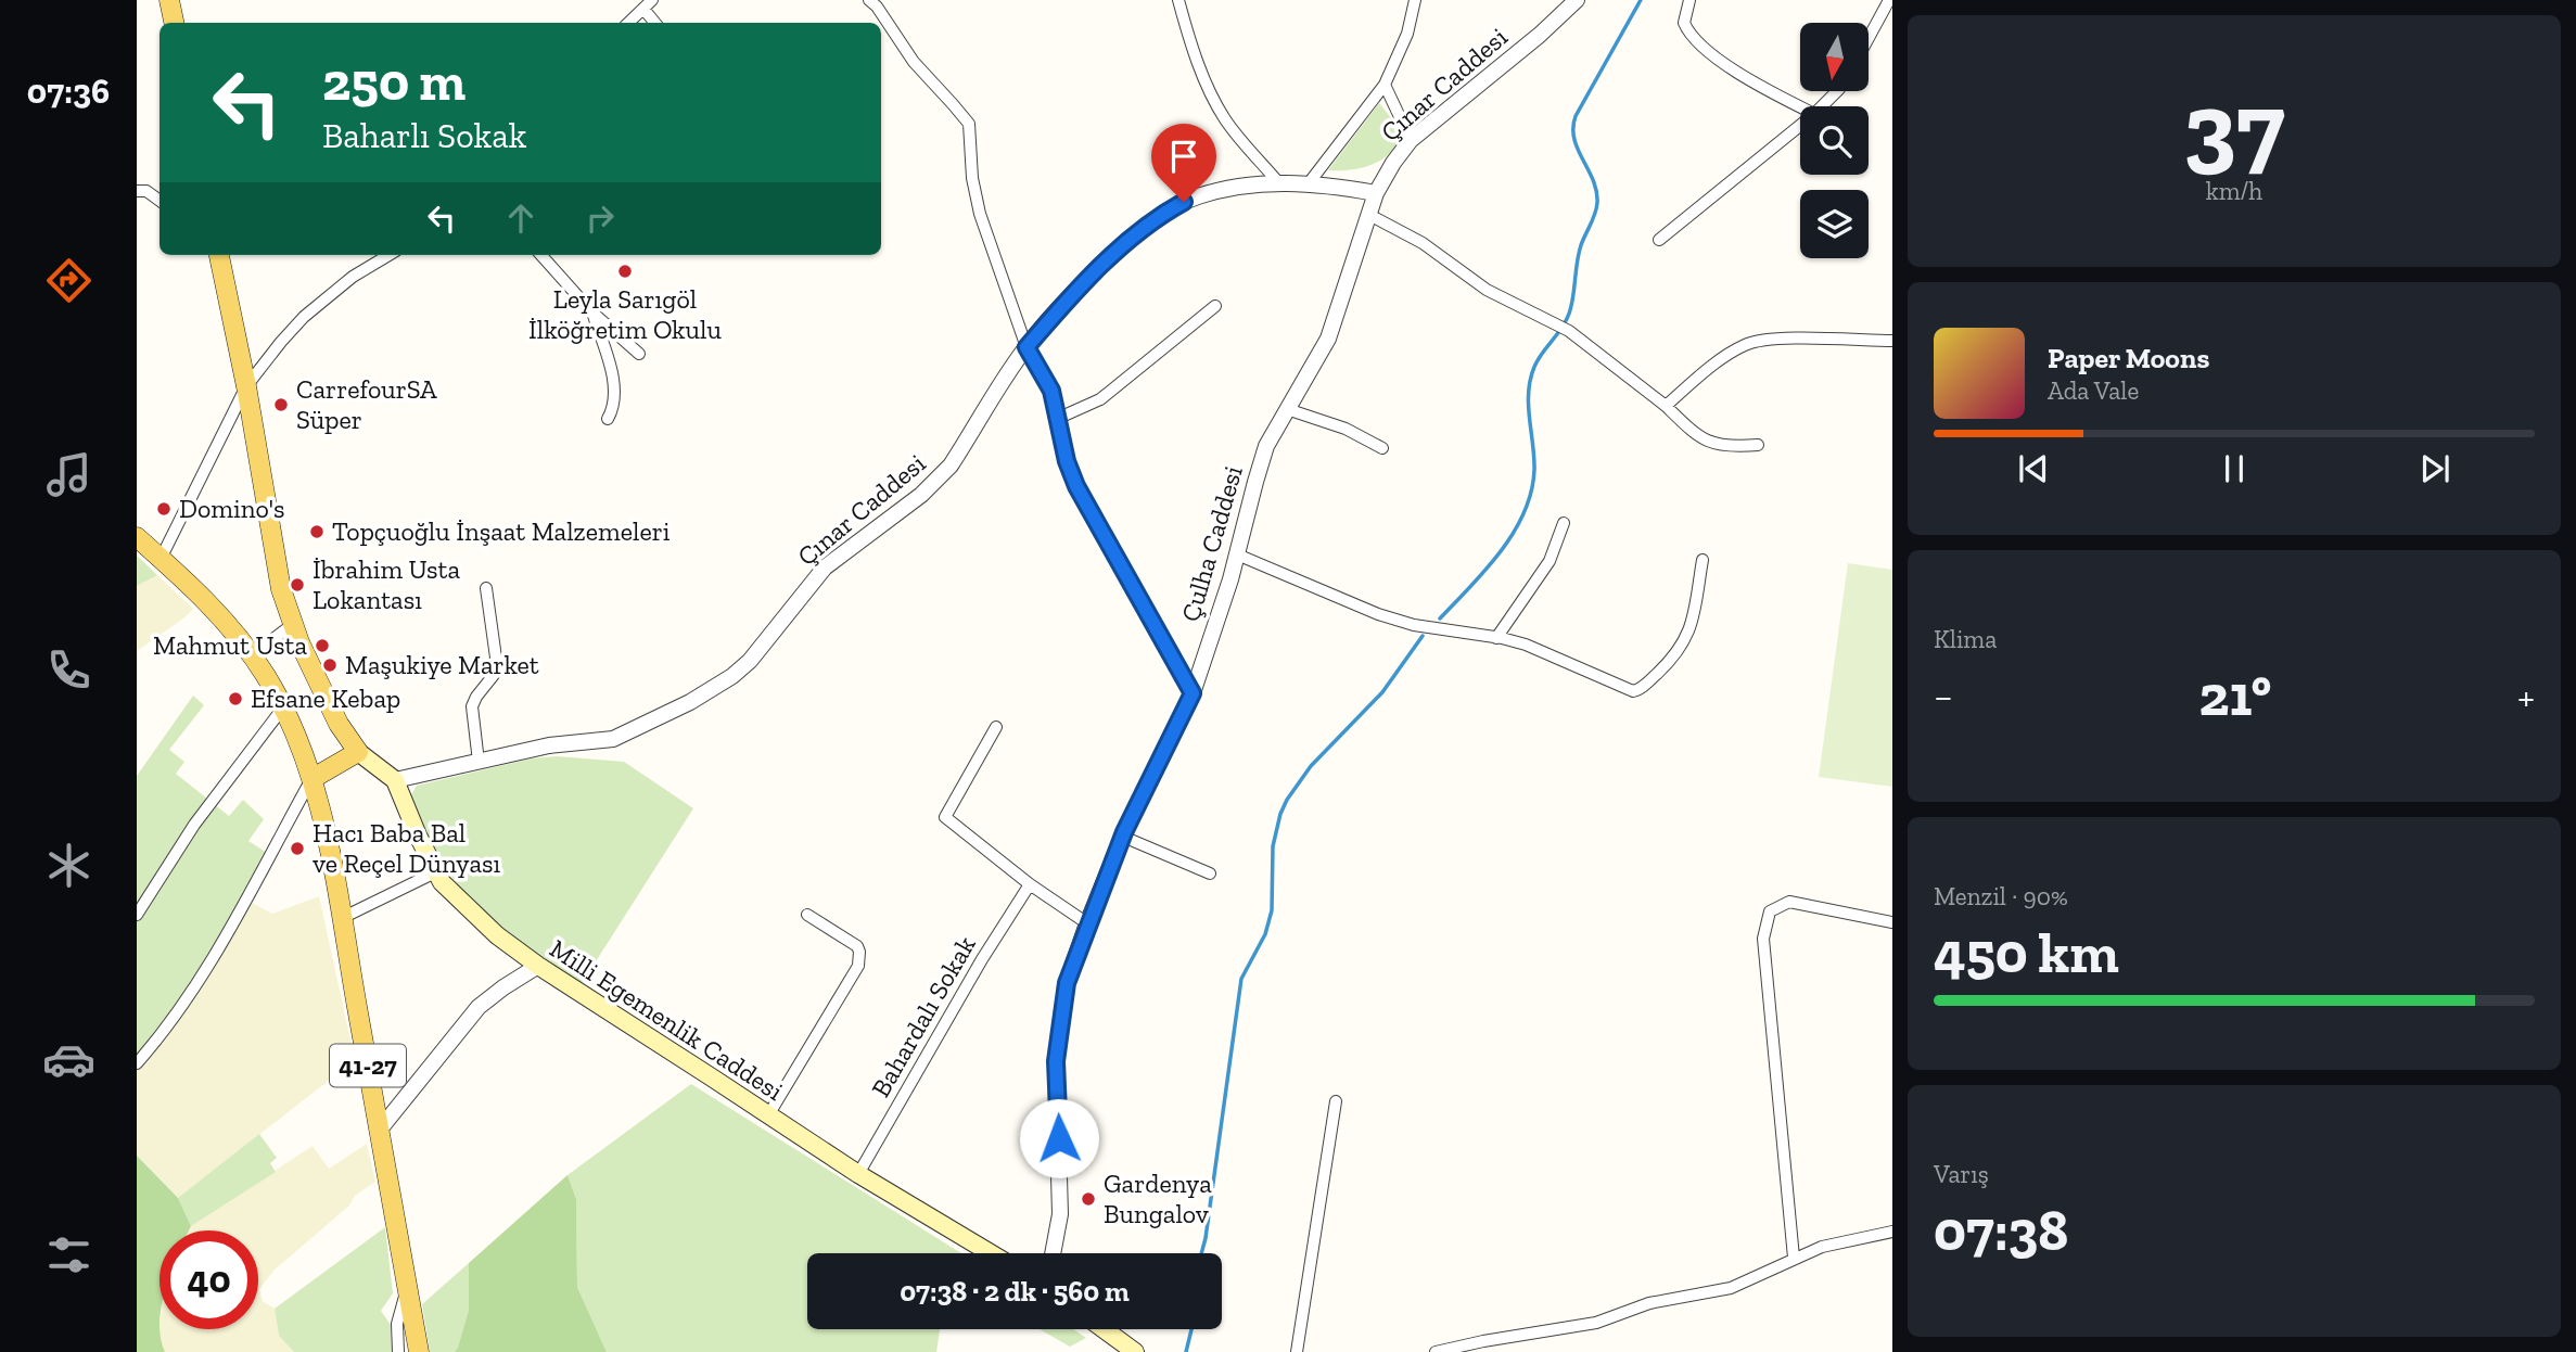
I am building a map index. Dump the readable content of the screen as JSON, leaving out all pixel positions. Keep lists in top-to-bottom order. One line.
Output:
{"streets":{"main road":["Milli Egemenlik Caddesi","41-27"],"street":["Çınar Caddesi","Çulha Caddesi","Bahardalı Sokak"]},"crossings":[["Çınar Caddesi","Çulha Caddesi"],["Çınar Caddesi","Milli Egemenlik Caddesi"],["Bahardalı Sokak","Milli Egemenlik Caddesi"]],"places":["Leyla Sarıgöl İlköğretim Okulu","CarrefourSA Süper","Domino's","Topçuoğlu İnşaat Malzemeleri","İbrahim Usta Lokantası","Mahmut Usta","Maşukiye Market","Efsane Kebap","Hacı Baba Bal ve Reçel Dünyası","Gardenya Bungalov"],"north":"bottom","page":{"tabs":"07:36","tile":[["37","km/h"],"Klima",["Menzil · 90%","450 km"],["Varış","07:38"]],"turn":["250 m","Baharlı Sokak"],"song":["Paper Moons","Ada Vale"],"heat":["−","21°","+"],"limit":"40","trip":"07:38 · 2 dk · 560 m"}}
